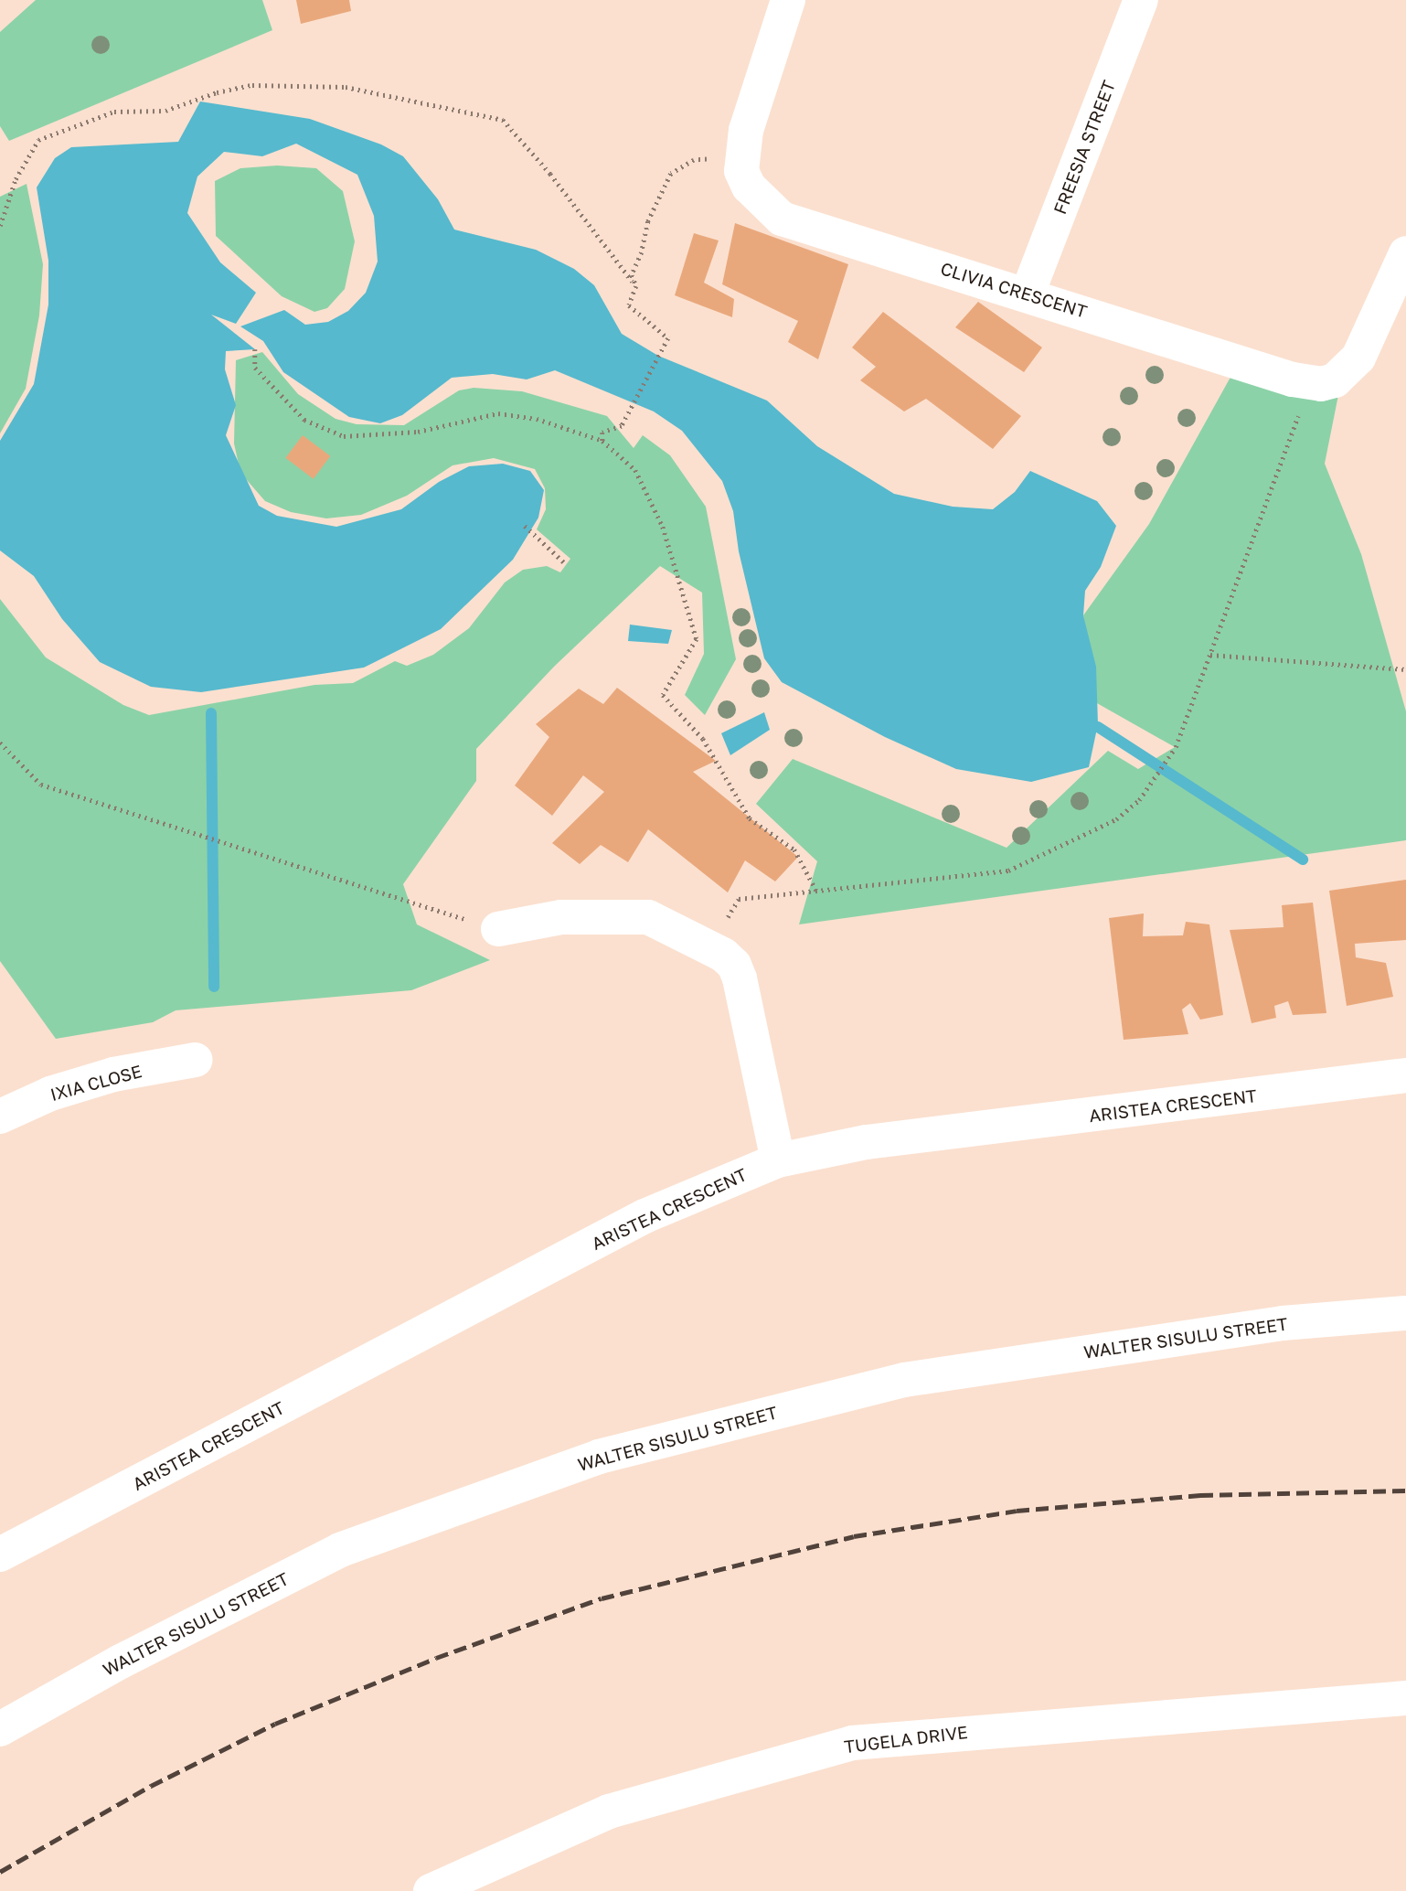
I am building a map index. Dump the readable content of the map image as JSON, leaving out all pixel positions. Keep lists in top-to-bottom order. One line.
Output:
{"streets":{"street":["FREESIA STREET","CLIVIA CRESCENT","IXIA CLOSE","ARISTEA CRESCENT","WALTER SISULU STREET","TUGELA DRIVE"]},"crossings":[["FREESIA STREET","CLIVIA CRESCENT"]]}
